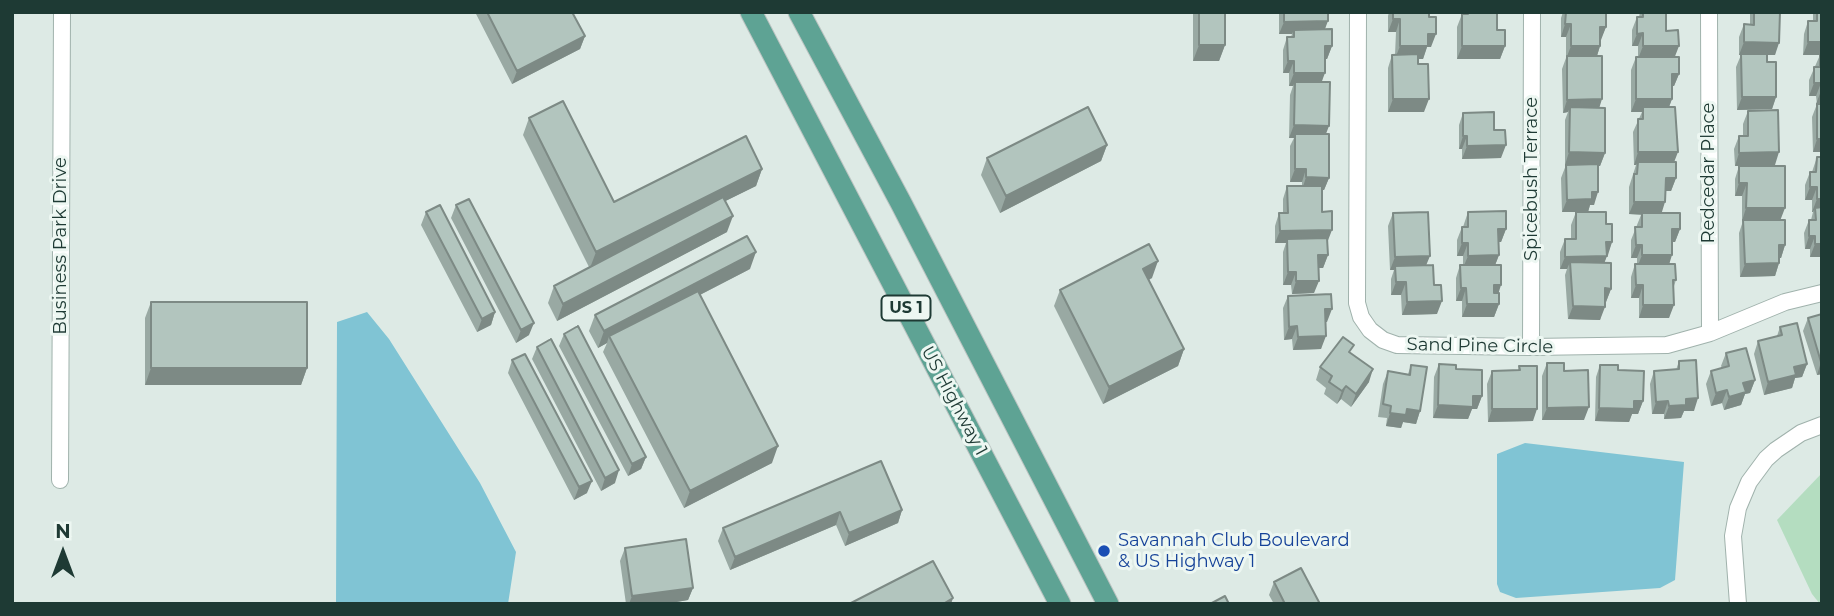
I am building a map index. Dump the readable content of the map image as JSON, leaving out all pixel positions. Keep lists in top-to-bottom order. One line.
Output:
{"streets":{"main road":["US 1","US Highway 1"],"street":["Redcedar Place","Spicebush Terrace","Business Park Drive","Sand Pine Circle"]},"crossings":[["Redcedar Place","Sand Pine Circle"],["Spicebush Terrace","Sand Pine Circle"]],"places":["Savannah Club Boulevard & US Highway 1"],"north":"top"}
